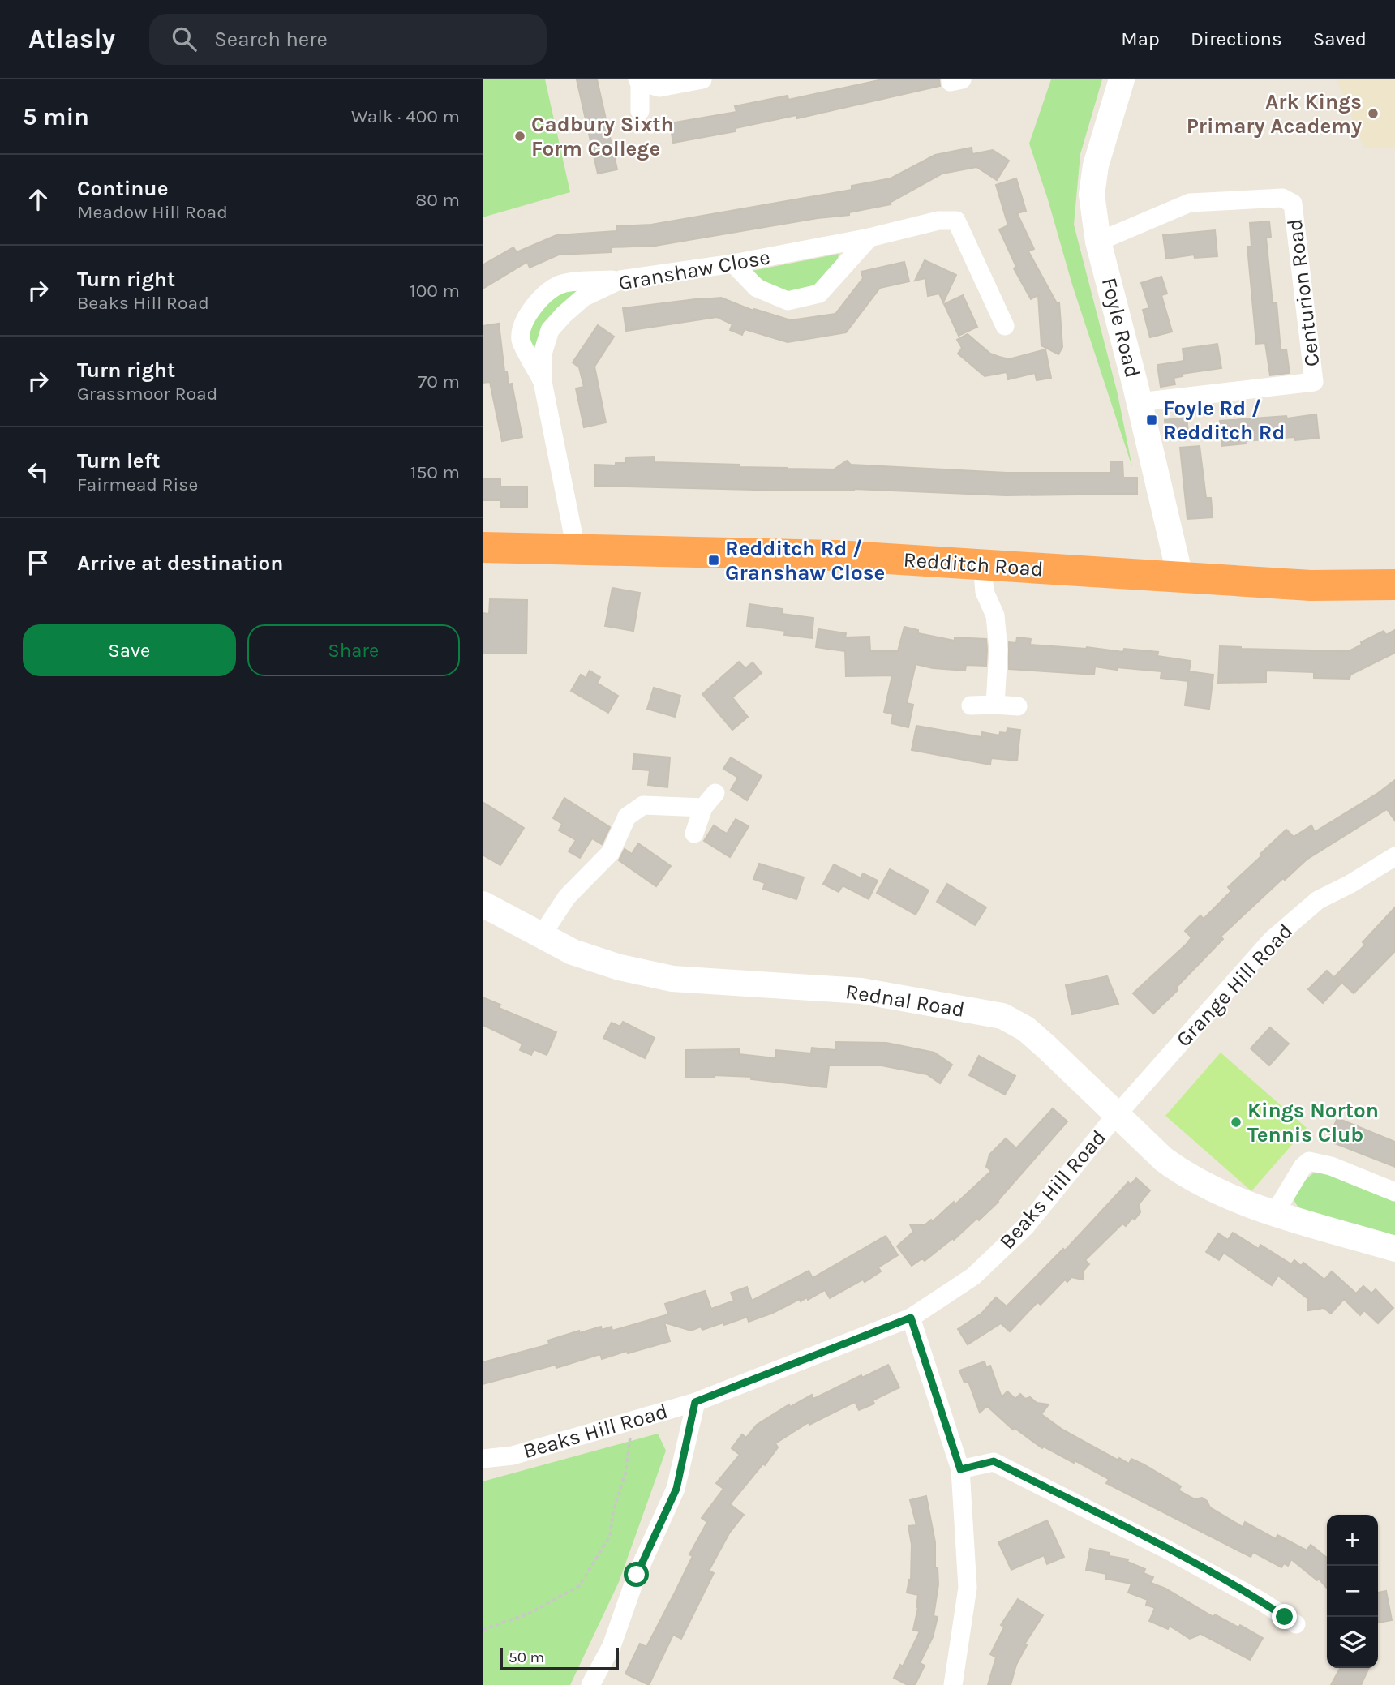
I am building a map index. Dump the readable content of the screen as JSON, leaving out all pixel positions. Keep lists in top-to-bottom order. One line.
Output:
{"streets":{"highway":["Redditch Road"],"street":["Granshaw Close","Centurion Road","Foyle Road","Grange Hill Road","Rednal Road","Beaks Hill Road"]},"crossings":[["Granshaw Close","Redditch Road"],["Centurion Road","Foyle Road"],["Foyle Road","Redditch Road"],["Grange Hill Road","Rednal Road"],["Grange Hill Road","Beaks Hill Road"],["Rednal Road","Beaks Hill Road"]],"places":{"other":["Ark Kings Primary Academy","Cadbury Sixth Form College","Kings Norton Tennis Club"],"transit":["Foyle Rd / Redditch Rd","Redditch Rd / Granshaw Close"]},"scale_bar":"50 m","page":{"header":"Atlasly","search":"Search here","nav":["Map","Directions","Saved"],"heading":["5 min","Walk · 400 m"],"list":[["Continue","Meadow Hill Road","80 m"],["Turn right","Beaks Hill Road","100 m"],["Turn right","Grassmoor Road","70 m"],["Turn left","Fairmead Rise","150 m"],"Arrive at destination"],"buttons":["Save","Share"],"map_buttons":["+","−"],"scale":"50 m"}}
